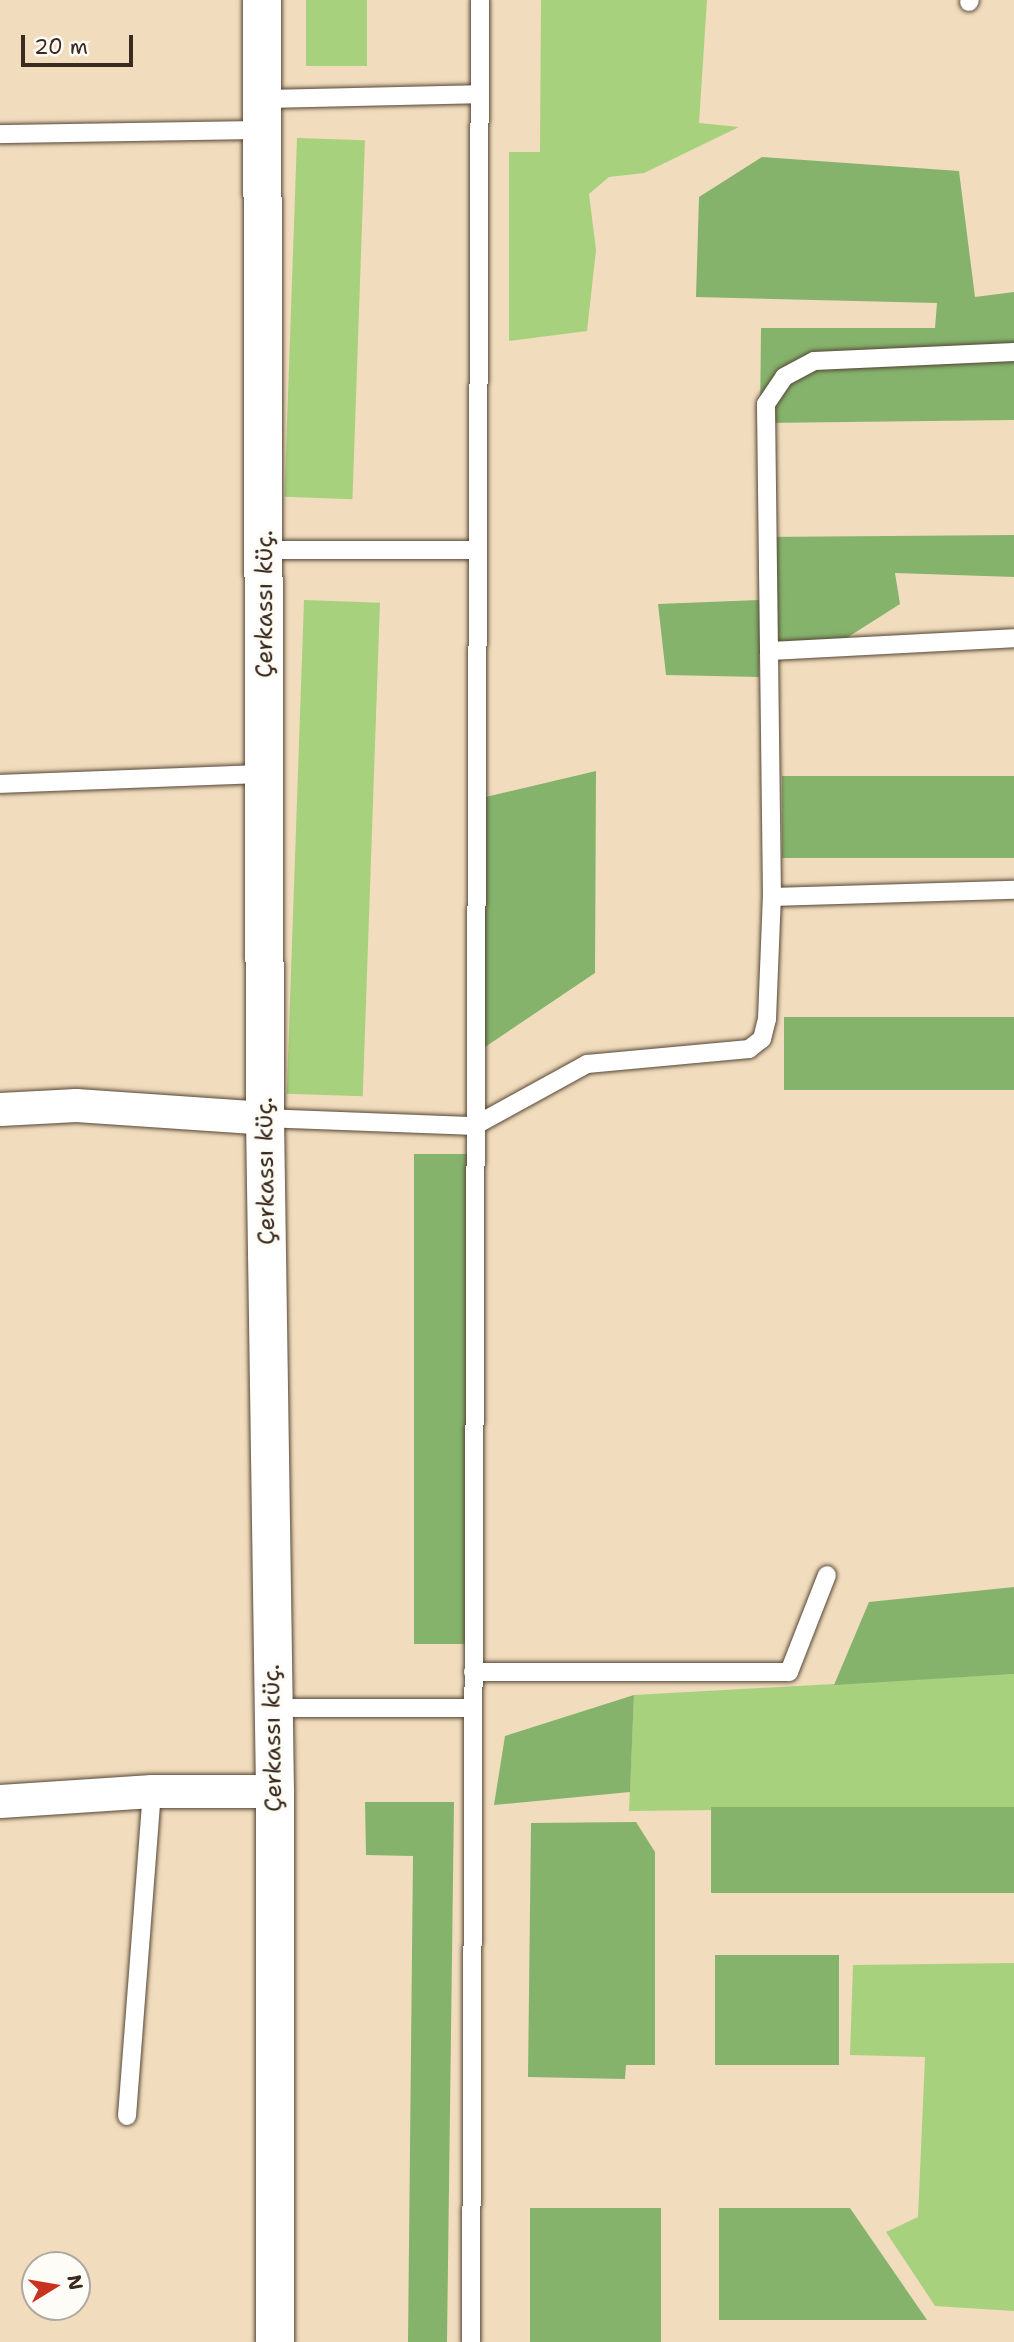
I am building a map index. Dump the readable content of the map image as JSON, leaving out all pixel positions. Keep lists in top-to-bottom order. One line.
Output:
{"streets":{"street":["Çerkassı küç."]},"scale_bar":"20 m","north":"right"}
